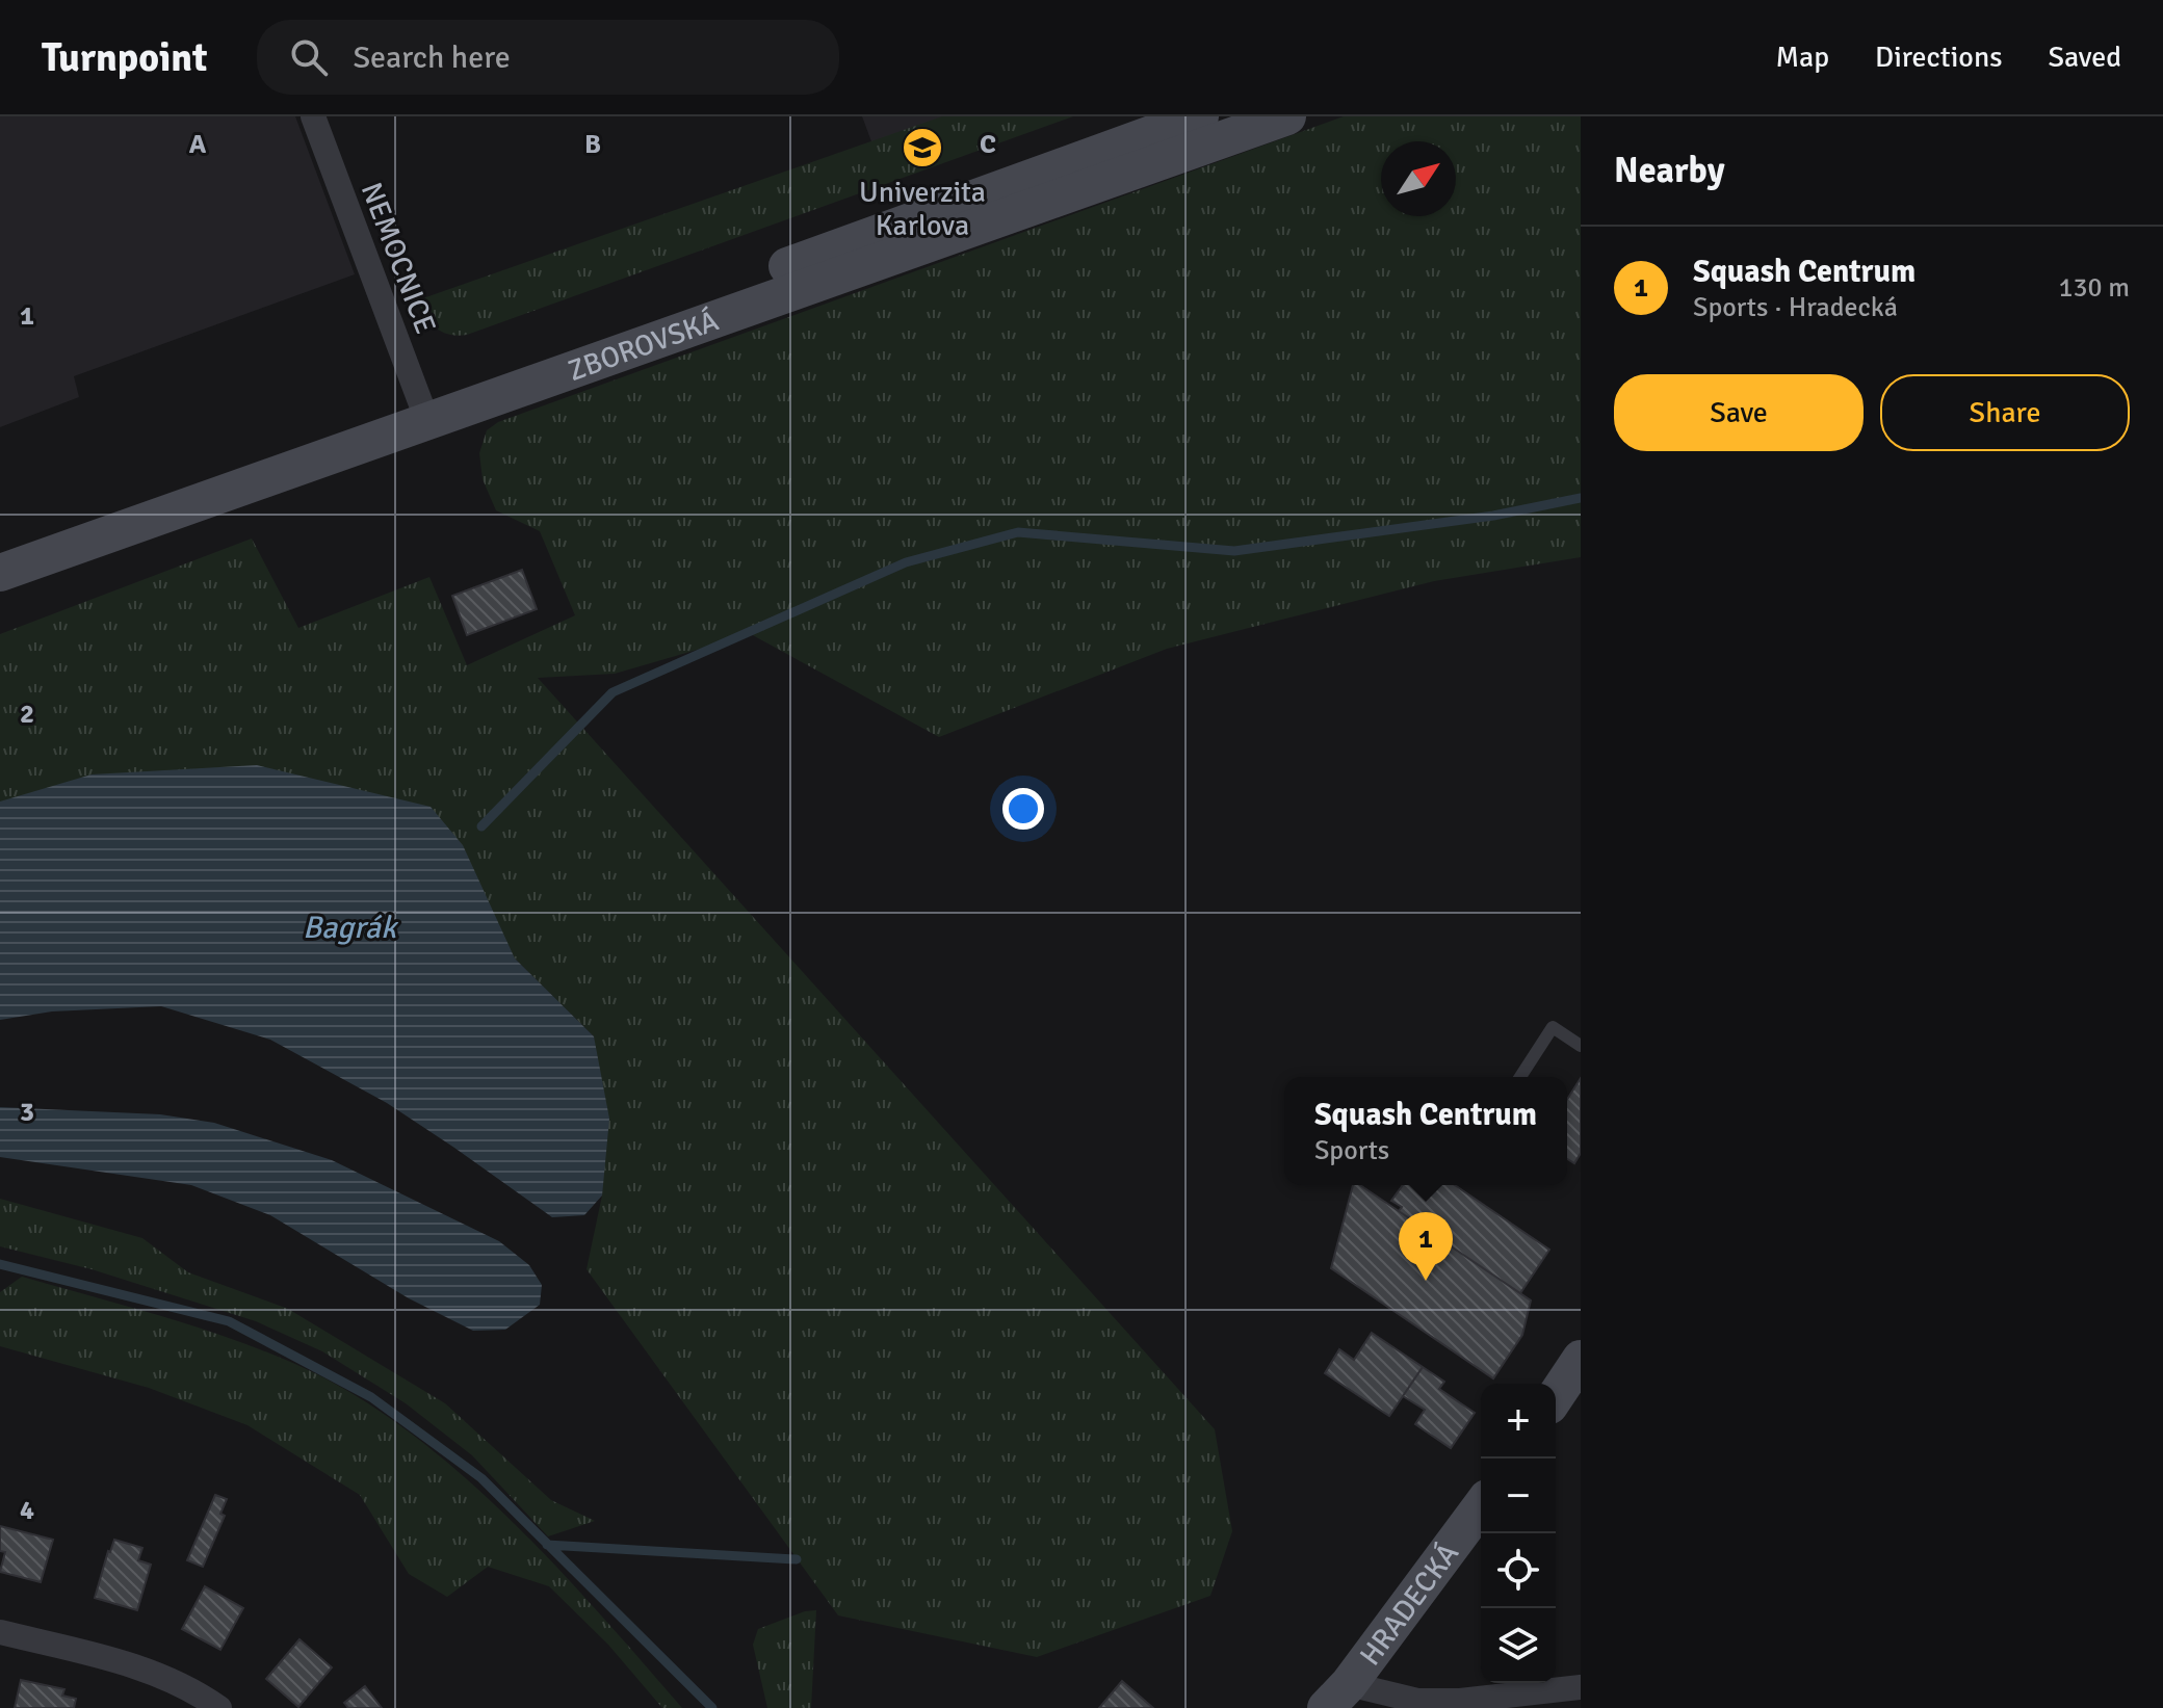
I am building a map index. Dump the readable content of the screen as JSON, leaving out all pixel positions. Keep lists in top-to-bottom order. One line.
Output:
{"streets":{"street":["NEMOCNICE","ZBOROVSKÁ","HRADECKÁ"]},"crossings":[["NEMOCNICE","ZBOROVSKÁ"]],"water":["Bagrák"],"places":{"school or university":["Univerzita Karlova"]},"north":"top right","page":{"header":"Turnpoint","search":"Search here","nav":["Map","Directions","Saved"],"heading":"Nearby","list":[{"mark":"1","name":"Squash Centrum","note":"Sports · Hradecká","value":"130 m"}],"buttons":["Save","Share"],"popup":["Squash Centrum","Sports"],"pins":"1","map_buttons":["+","−"]},"grid":{"columns":["A","B","C"],"rows":["1","2","3","4"]}}
